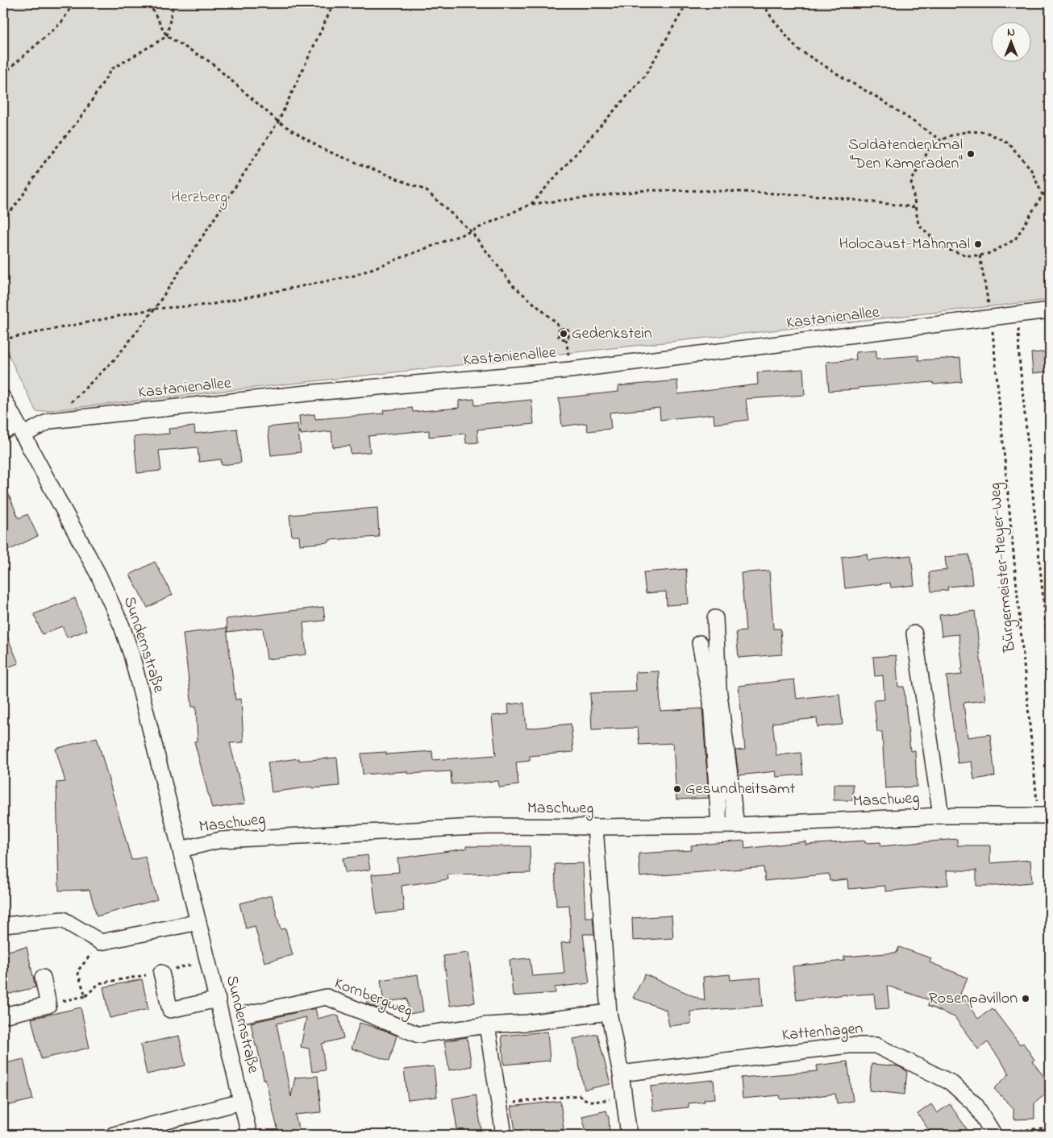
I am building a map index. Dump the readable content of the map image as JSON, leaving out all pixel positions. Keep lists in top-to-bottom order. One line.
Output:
{"streets":{"street":["Kastanienallee","Sundernstraße","Maschweg","Kornbergweg","Kattenhagen"],"path":["Bürgermeister-Meyer-Weg"]},"crossings":[["Kastanienallee","Bürgermeister-Meyer-Weg"],["Kastanienallee","Sundernstraße"],["Bürgermeister-Meyer-Weg","Maschweg"],["Sundernstraße","Maschweg"]],"parks":["Herzberg"],"places":["Soldatendenkmal \"Den Kameraden\"","Holocaust-Mahnmal","Gedenkstein","Gesundheitsamt","Rosenpavillon"],"north":"top"}
